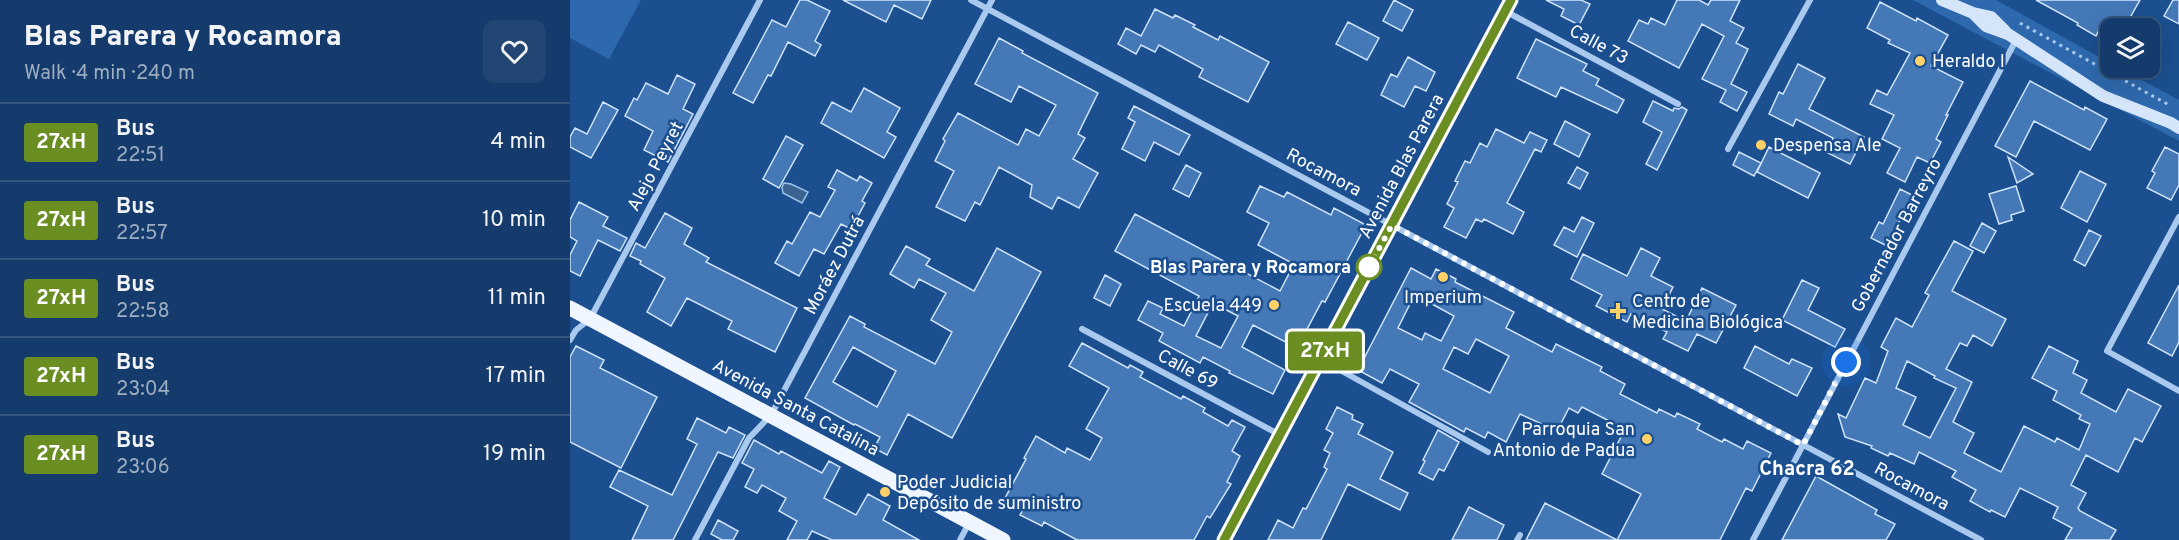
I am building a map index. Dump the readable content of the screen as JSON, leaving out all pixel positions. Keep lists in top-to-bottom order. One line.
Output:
{"streets":{"main road":["Avenida Blas Parera","Avenida Santa Catalina"],"street":["Calle 73","Alejo Peyret","Rocamora","Gobernador Barreyro","Moráez Dutrá","Calle 69"]},"crossings":[["Calle 73","Avenida Blas Parera"],["Alejo Peyret","Avenida Santa Catalina"],["Avenida Blas Parera","Rocamora"],["Avenida Blas Parera","Calle 69"],["Rocamora","Gobernador Barreyro"],["Rocamora","Moráez Dutrá"],["Moráez Dutrá","Avenida Santa Catalina"]],"districts":["Chacra 62"],"places":{"other":["Heraldo I","Despensa Ale","Blas Parera y Rocamora","Imperium","Escuela 449","Parroquia San Antonio de Padua","Poder Judicial Depósito de suministro"],"health":["Centro de Medicina Biológica"]},"lines":["bus line 27xH"],"page":{"heading":["Blas Parera y Rocamora","Walk · 4 min · 240 m"],"on_map":"27xH","list":[{"mark":"27xH","name":"Bus","note":"22:51","value":"4 min"},{"mark":"27xH","name":"Bus","note":"22:57","value":"10 min"},{"mark":"27xH","name":"Bus","note":"22:58","value":"11 min"},{"mark":"27xH","name":"Bus","note":"23:04","value":"17 min"},{"mark":"27xH","name":"Bus","note":"23:06","value":"19 min"}]}}
